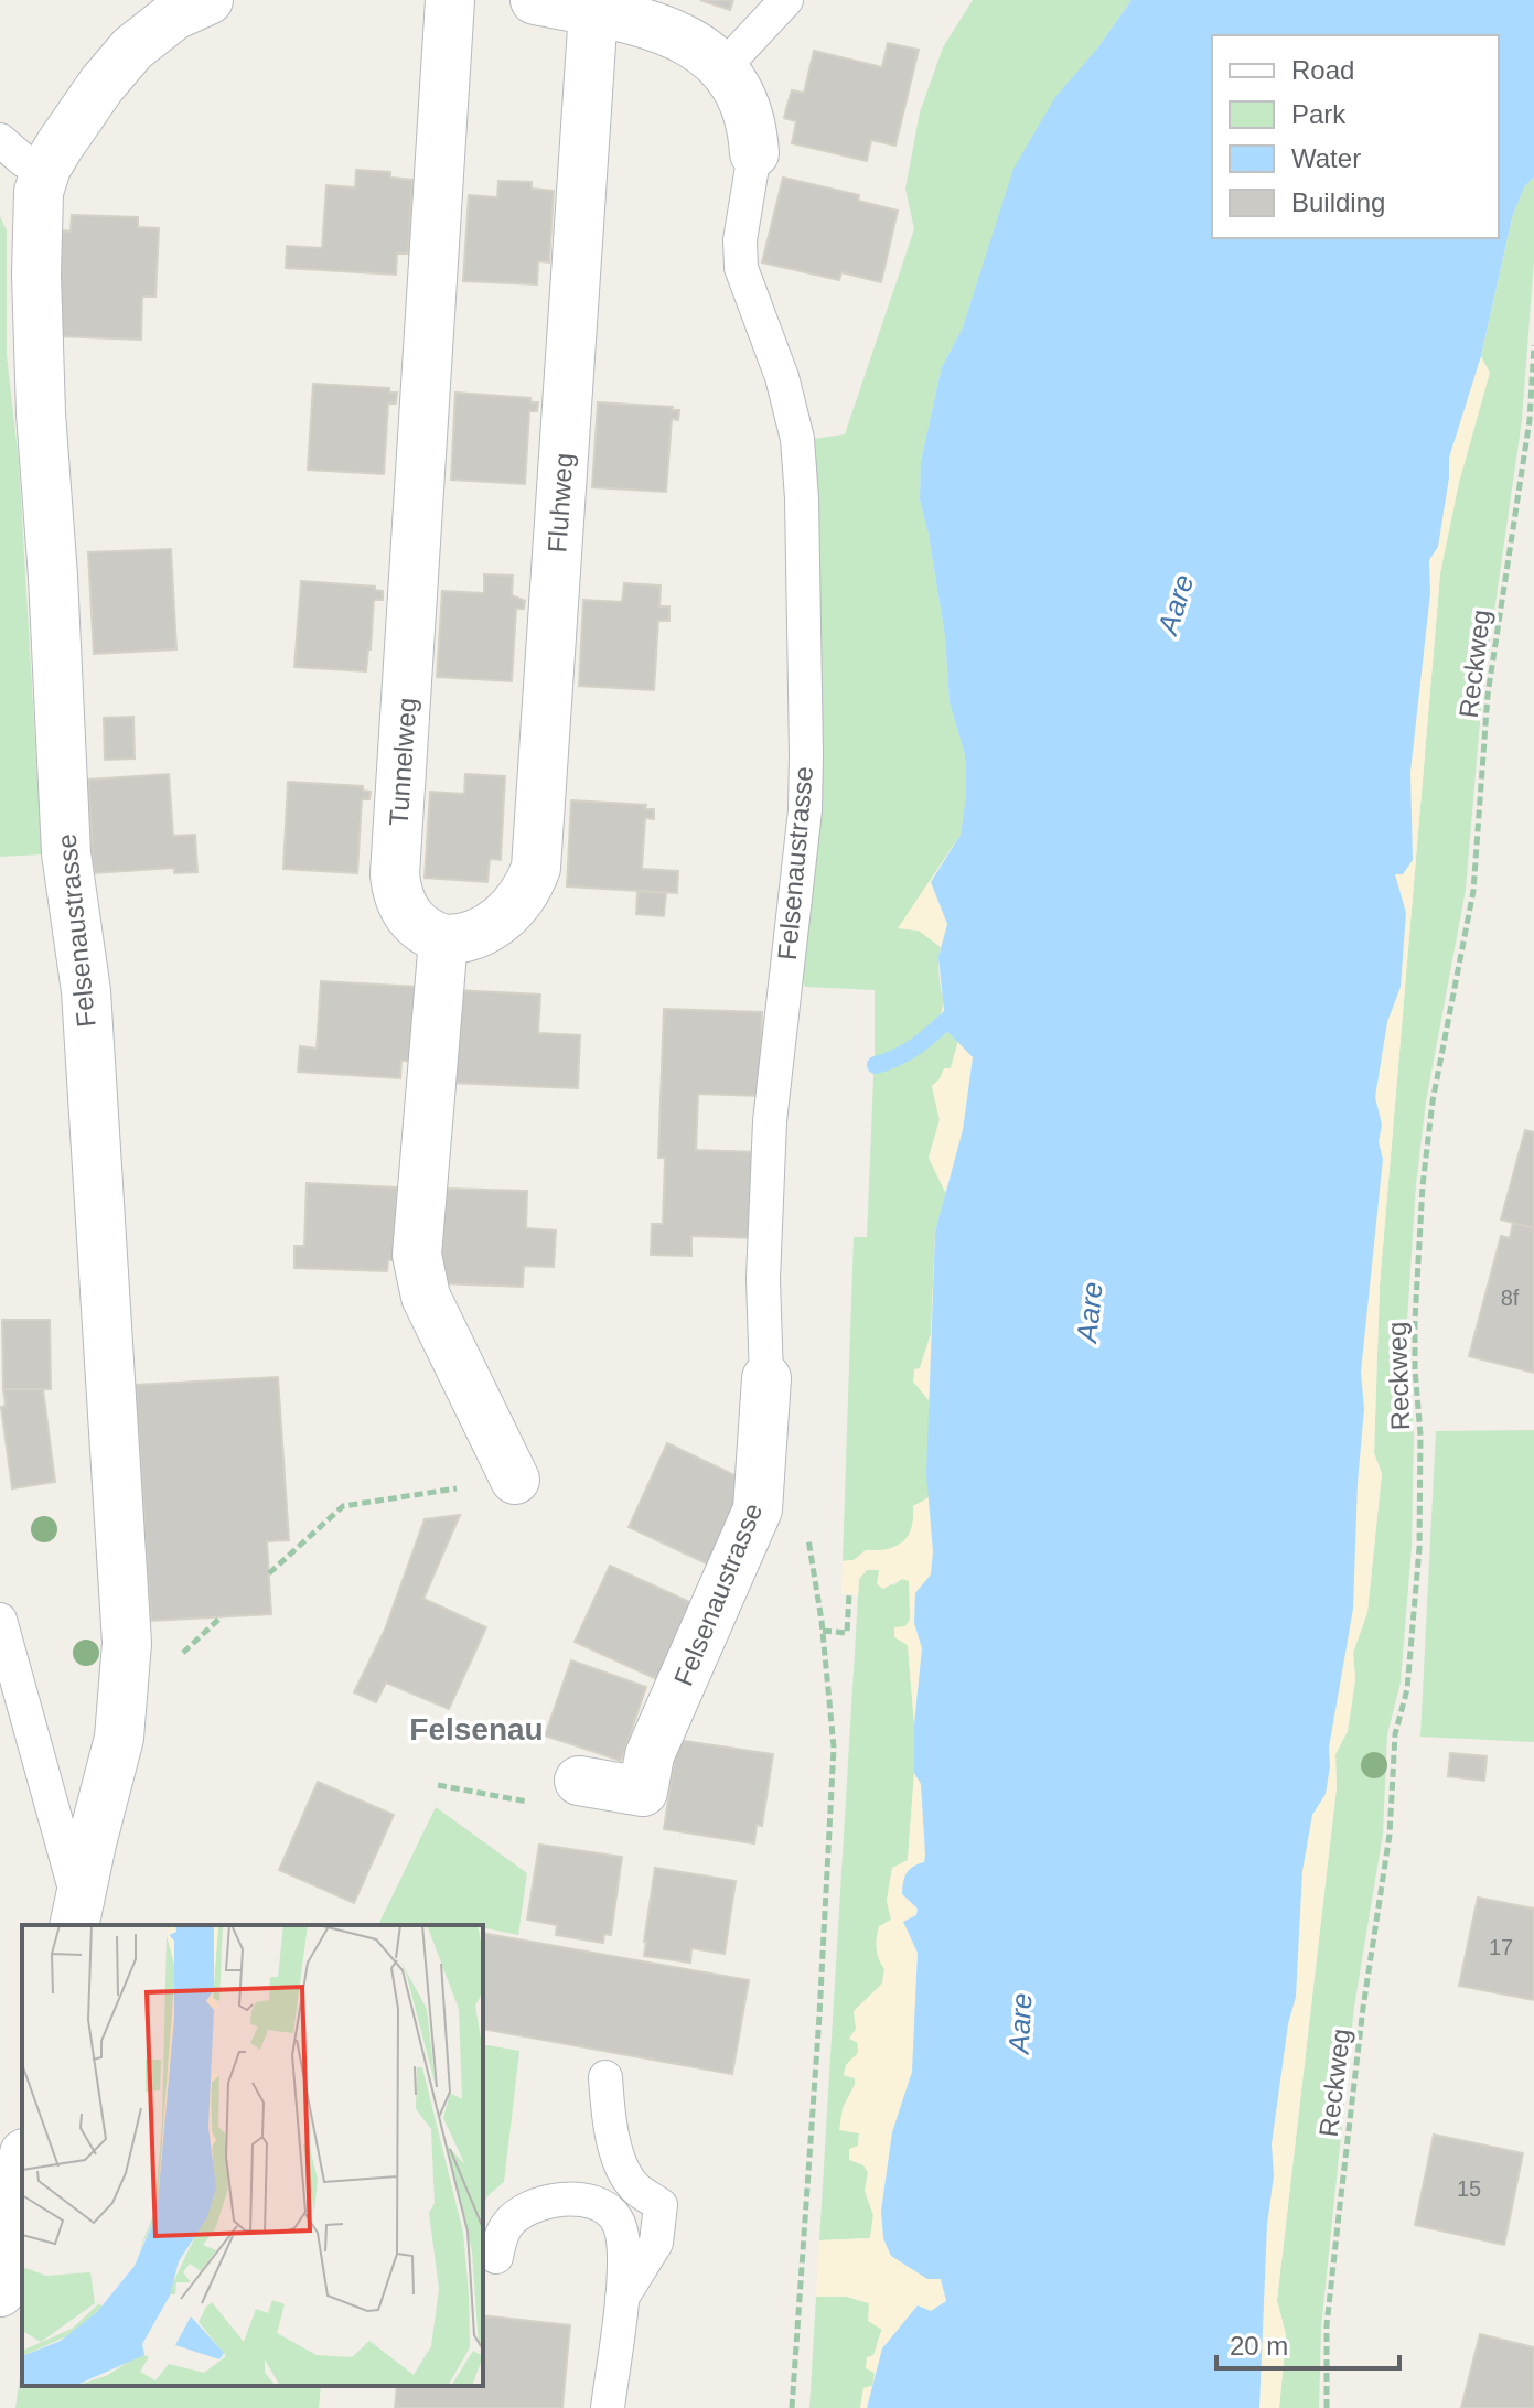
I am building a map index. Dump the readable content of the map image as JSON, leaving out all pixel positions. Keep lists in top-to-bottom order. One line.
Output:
{"streets":{"street":["Fluhweg","Tunnelweg","Felsenaustrasse"],"path":["Reckweg"]},"crossings":[["Fluhweg","Tunnelweg"],["Fluhweg","Felsenaustrasse"]],"districts":["Felsenau"],"water":["Aare"],"house_numbers":["8f","17","15"],"legend":["Road","Park","Water","Building"],"scale_bar":"20 m"}
